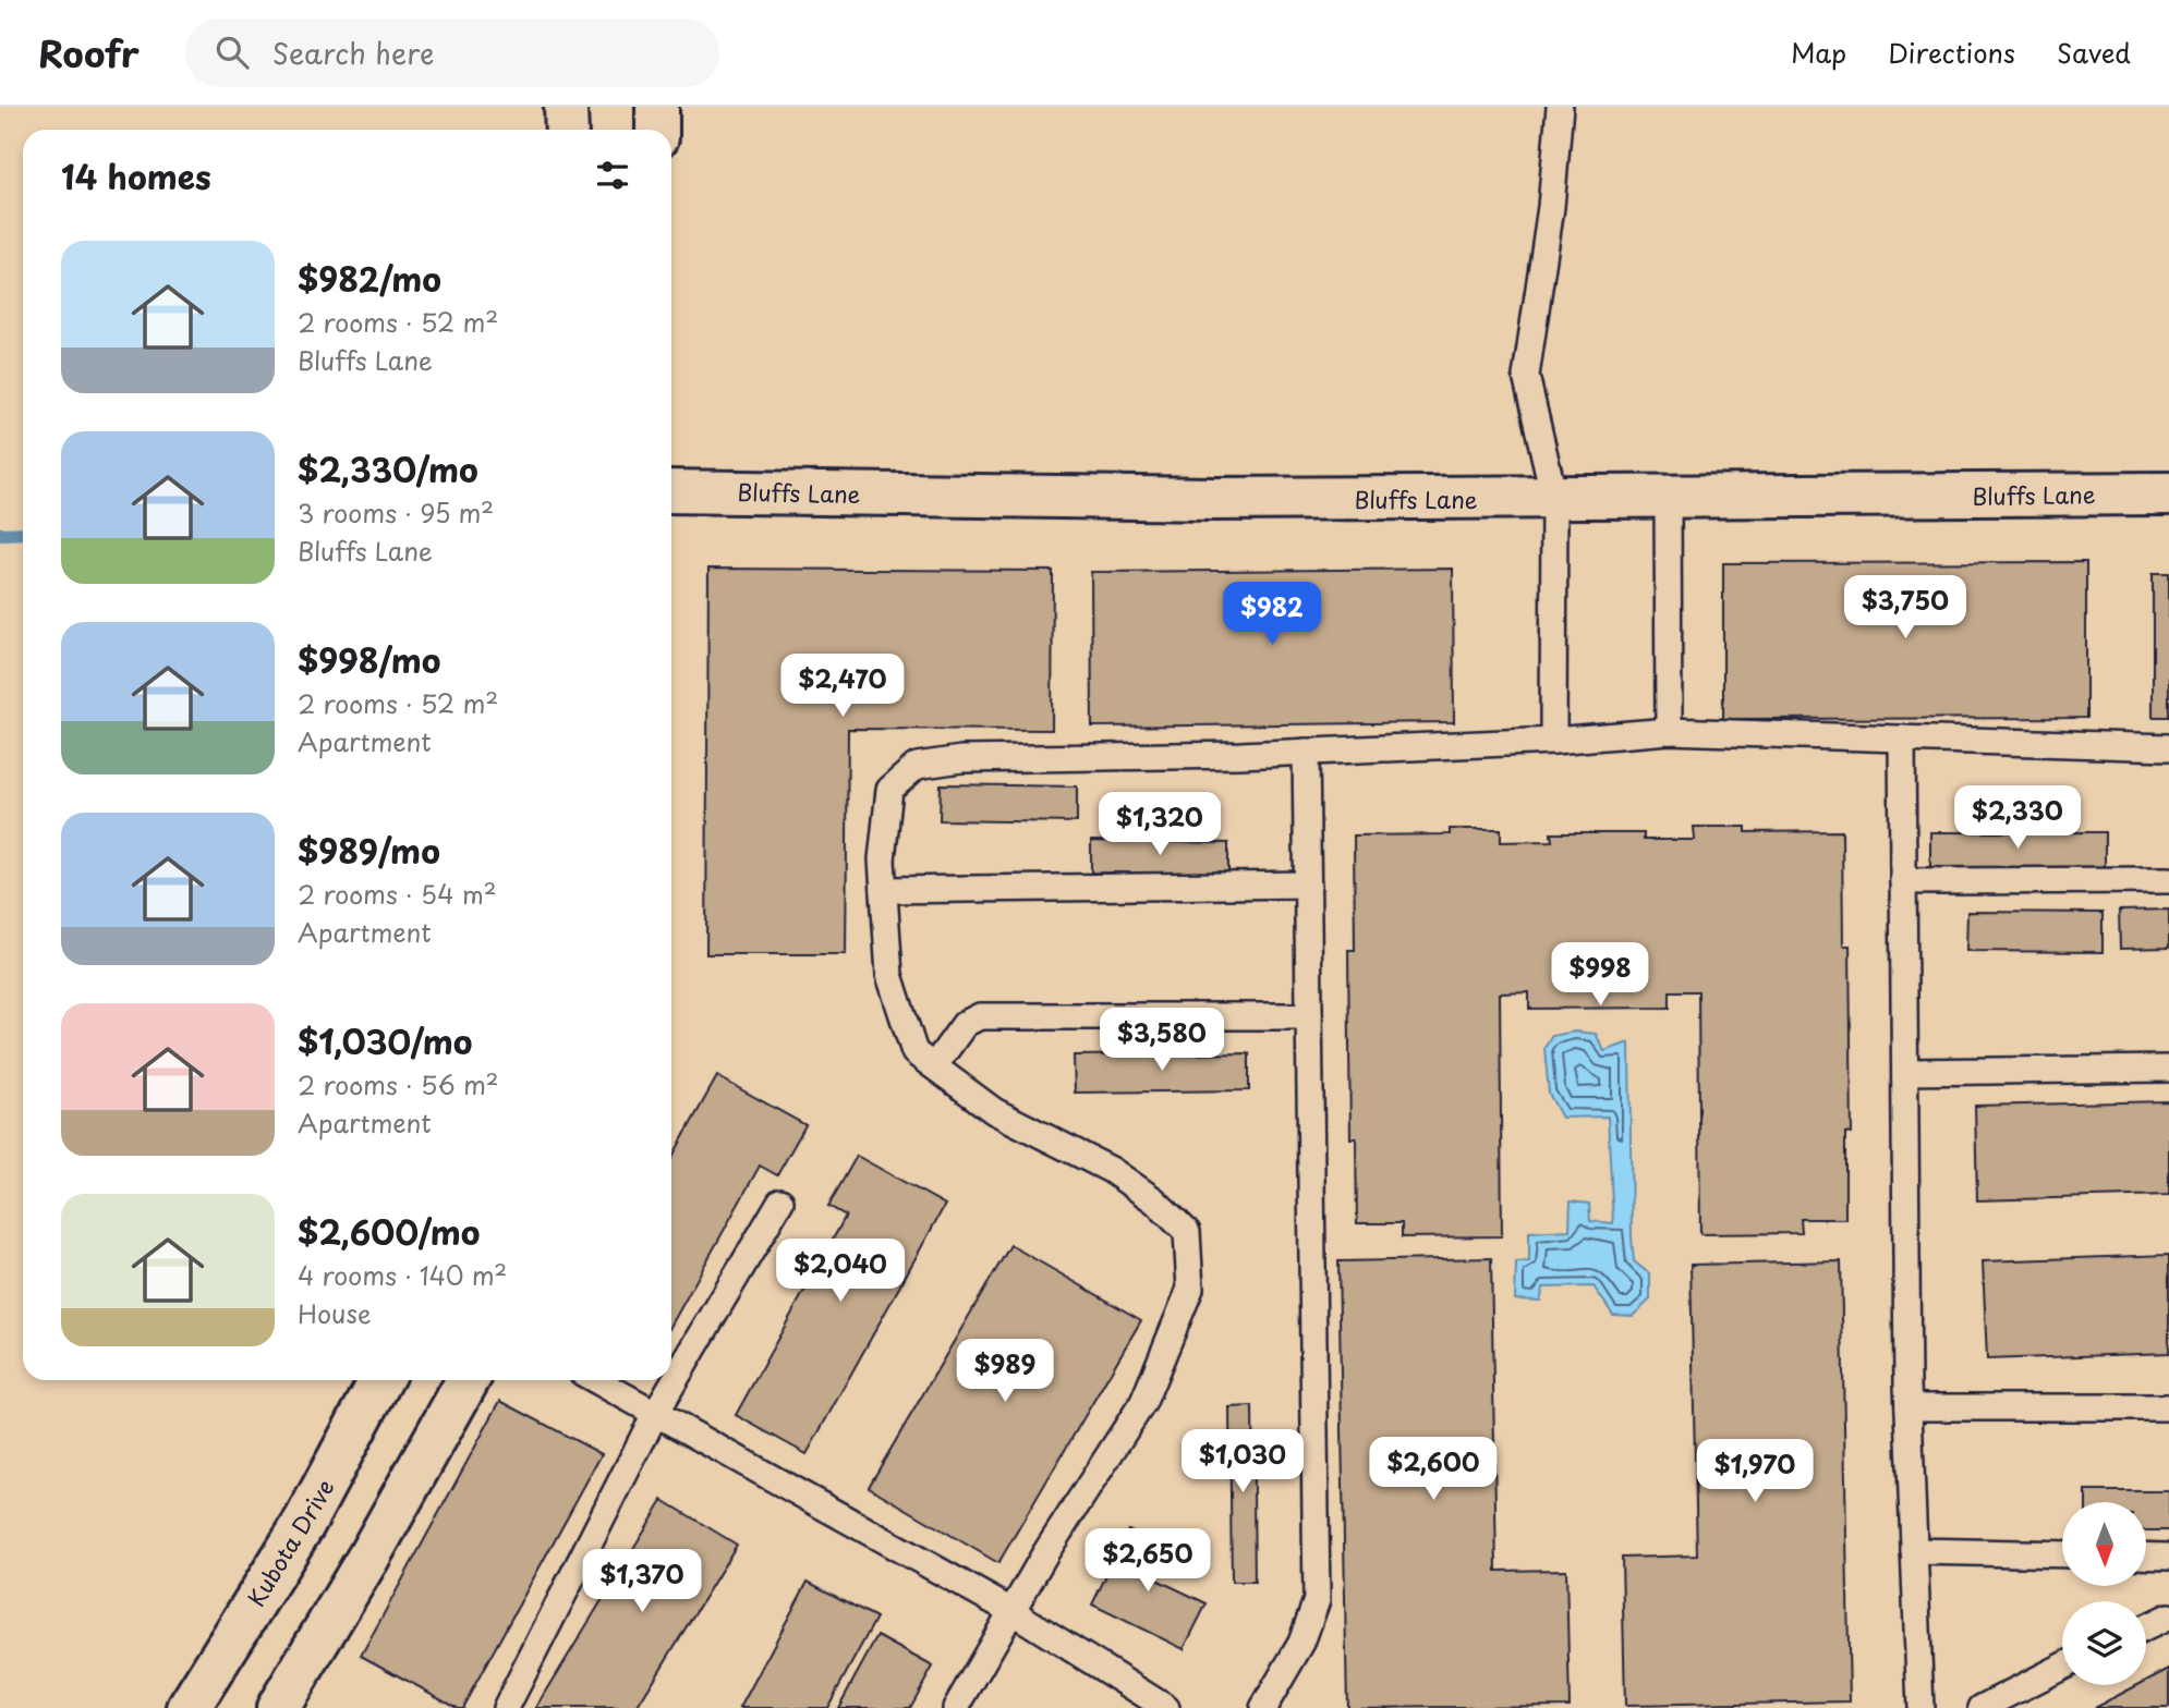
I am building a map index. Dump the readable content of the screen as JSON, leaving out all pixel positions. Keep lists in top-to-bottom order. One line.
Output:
{"streets":{"street":["Bluffs Lane","Kubota Drive"]},"north":"bottom","page":{"header":"Roofr","search":"Search here","nav":["Map","Directions","Saved"],"heading":"14 homes","list":[{"name":"$982/mo","note":"2 rooms · 52 m² · Bluffs Lane"},{"name":"$2,330/mo","note":"3 rooms · 95 m² · Bluffs Lane"},{"name":"$998/mo","note":"2 rooms · 52 m² · Apartment"},{"name":"$989/mo","note":"2 rooms · 54 m² · Apartment"},{"name":"$1,030/mo","note":"2 rooms · 56 m² · Apartment"},{"name":"$2,600/mo","note":"4 rooms · 140 m² · House"}],"price":["$3,750","$982","$2,470","$2,330","$1,320","$998","$3,580","$2,040","$989","$1,030","$2,600","$1,970","$2,650","$1,370"]}}
